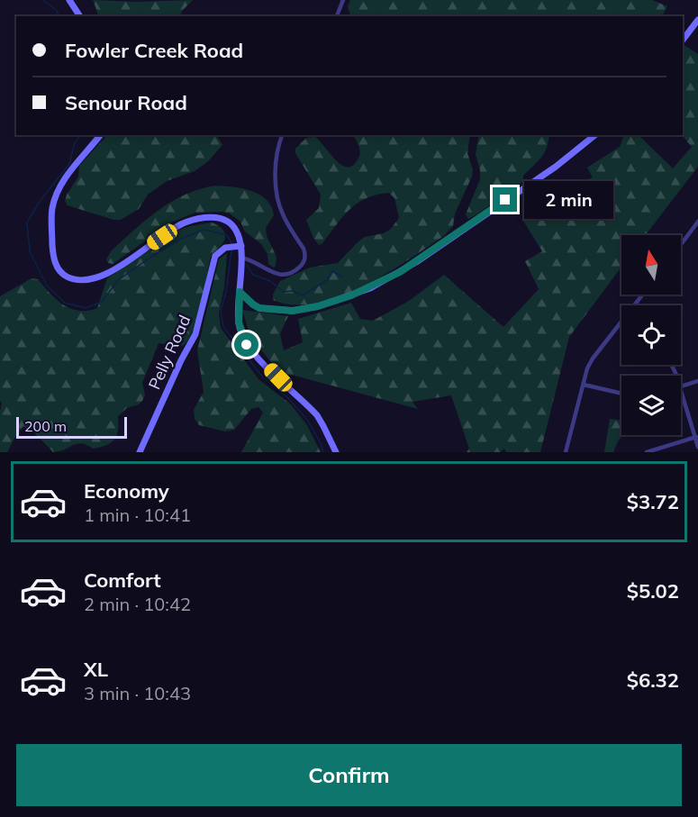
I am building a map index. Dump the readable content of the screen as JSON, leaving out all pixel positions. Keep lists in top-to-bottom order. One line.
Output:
{"streets":{"street":["Pelly Road"]},"scale_bar":"200 m","north":"top","page":{"banner":["Fowler Creek Road","Senour Road"],"bubble":"2 min","scale":"200 m","list":[{"name":"Economy","note":"1 min · 10:41","value":"$3.72"},{"name":"Comfort","note":"2 min · 10:42","value":"$5.02"},{"name":"XL","note":"3 min · 10:43","value":"$6.32"}],"buttons":"Confirm"}}
